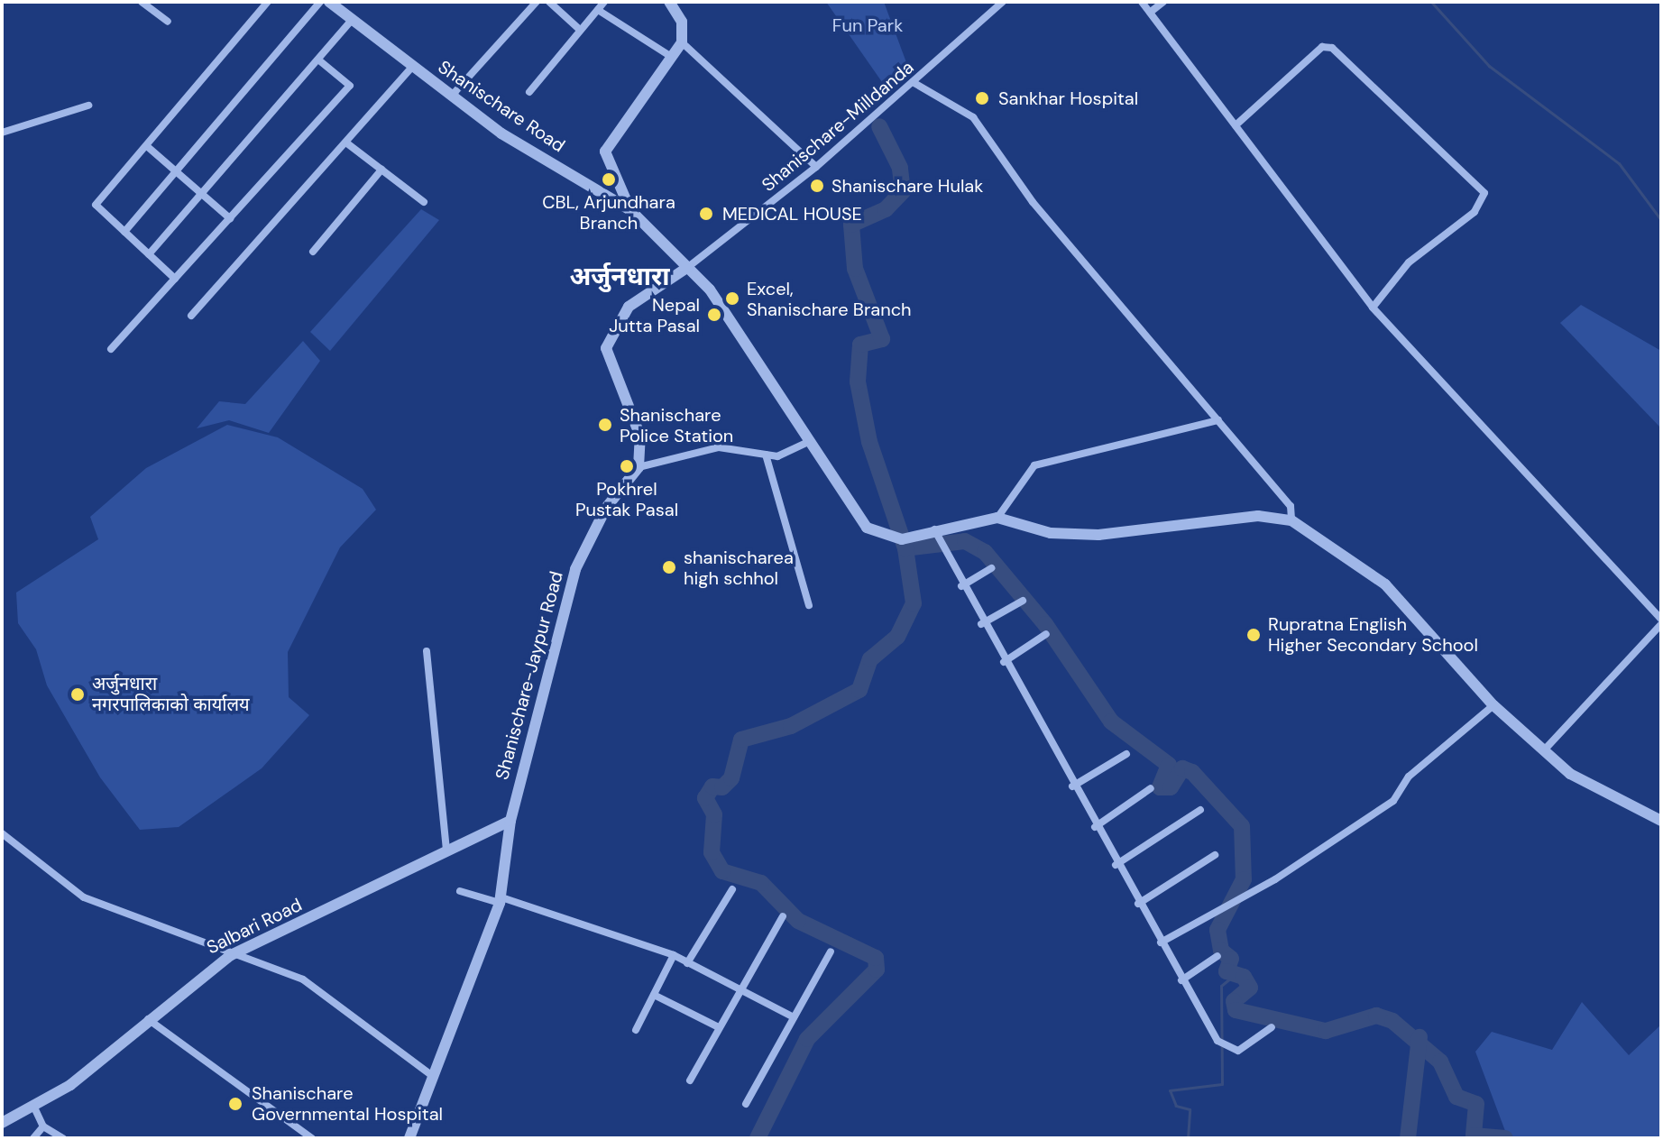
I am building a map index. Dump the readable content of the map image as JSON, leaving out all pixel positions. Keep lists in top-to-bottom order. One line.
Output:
{"streets":{"street":["Shanischare Road","Shanischare-Milldanda","Shanischare-Jaypur Road","Salbari Road"]},"crossings":[["Shanischare Road","Shanischare-Milldanda"],["Shanischare-Jaypur Road","Salbari Road"]],"districts":["अर्जुनधारा"],"parks":["Fun Park"],"places":["Sankhar Hospital","CBL, Arjundhara Branch","Shanischare Hulak","MEDICAL HOUSE","Excel, Shanischare Branch","Nepal Jutta Pasal","Shanischare Police Station","Pokhrel Pustak Pasal","shanischarea high schhol","Rupratna English Higher Secondary School","अर्जुनधारा नगरपालिकाको कार्यालय","Shanischare Governmental Hospital"]}
